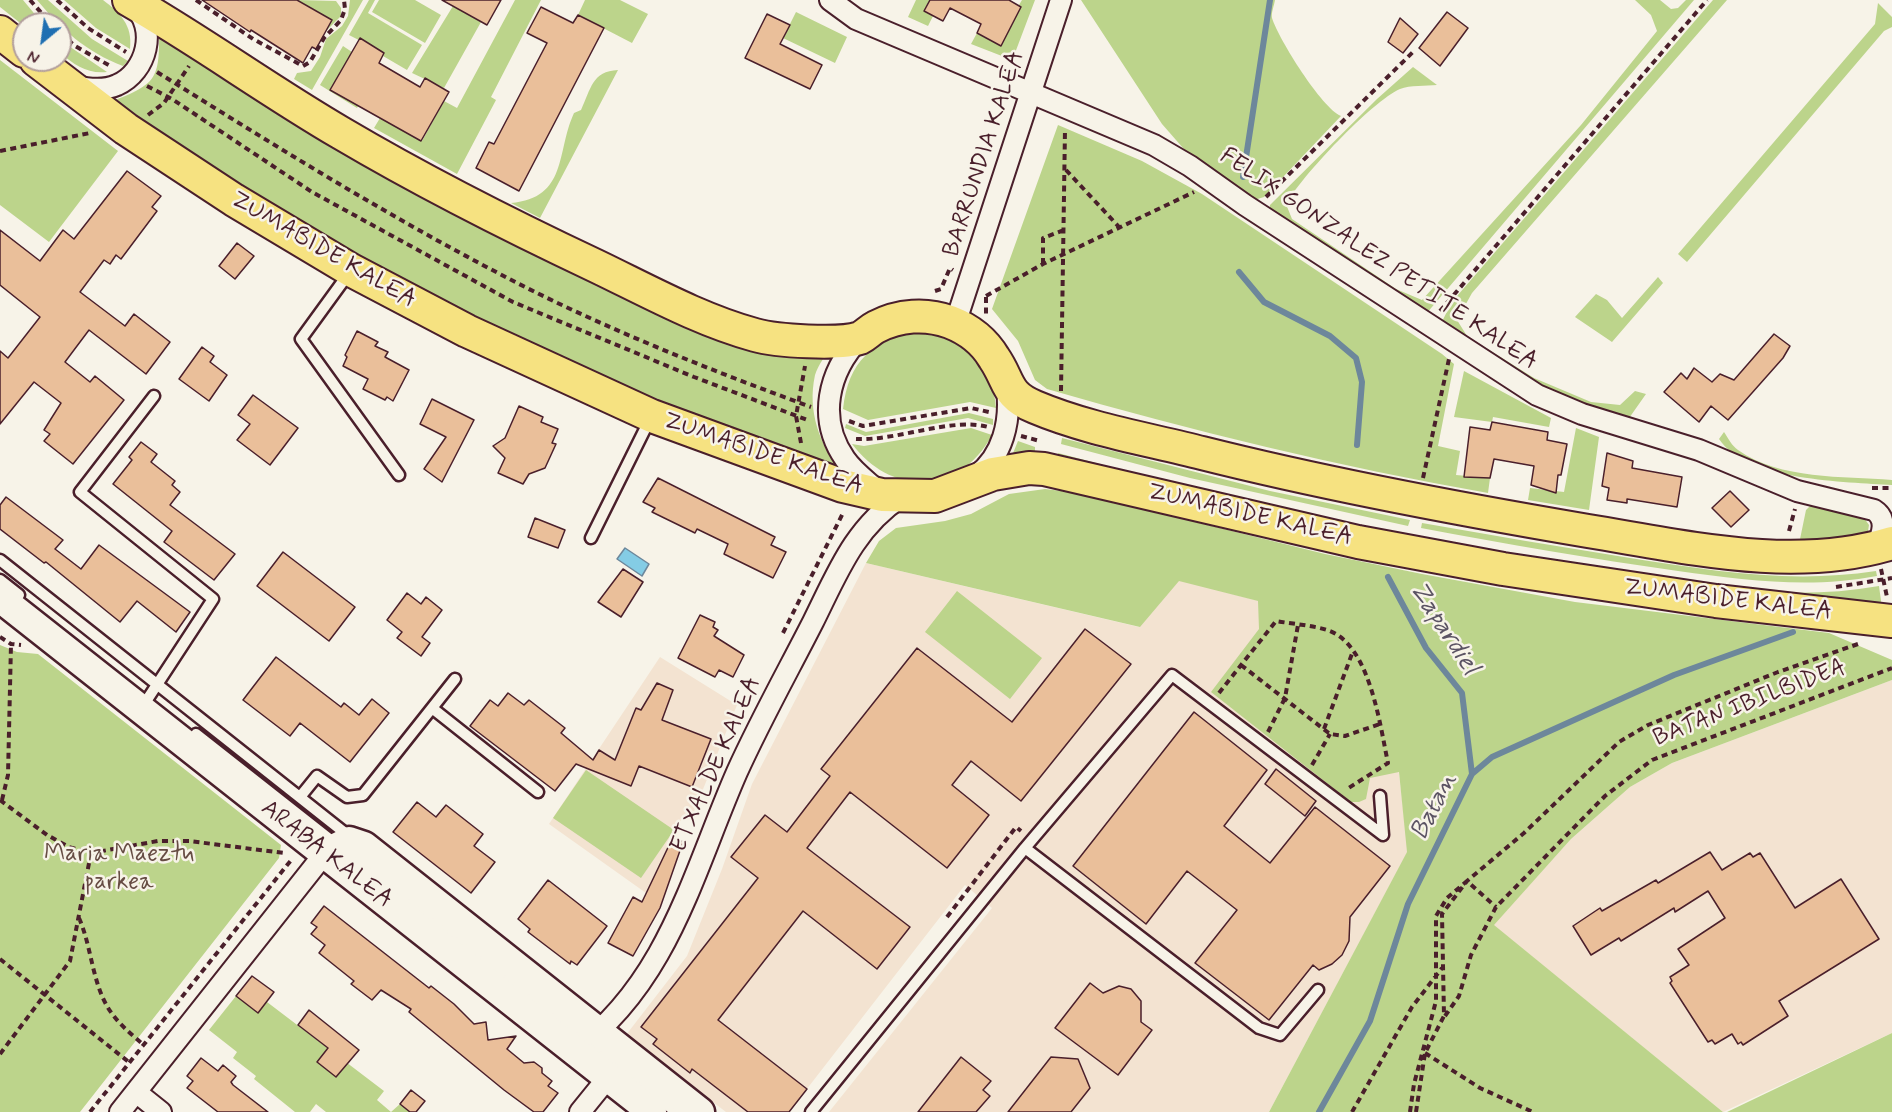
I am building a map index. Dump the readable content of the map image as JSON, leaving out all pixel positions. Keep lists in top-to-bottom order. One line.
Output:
{"streets":{"main road":["ZUMABIDE KALEA"],"street":["BARRUNDIA KALEA","FELIX GONZALEZ PETITE KALEA","ETXALDE KALEA","ARABA KALEA"],"path":["BATAN IBILBIDEA"]},"crossings":[["BARRUNDIA KALEA","FELIX GONZALEZ PETITE KALEA"],["ZUMABIDE KALEA","FELIX GONZALEZ PETITE KALEA"],["ZUMABIDE KALEA","ETXALDE KALEA"],["ETXALDE KALEA","ARABA KALEA"]],"water":["Zapardiel","Batan"],"parks":["Maria Maeztu parkea"],"north":"bottom left"}
